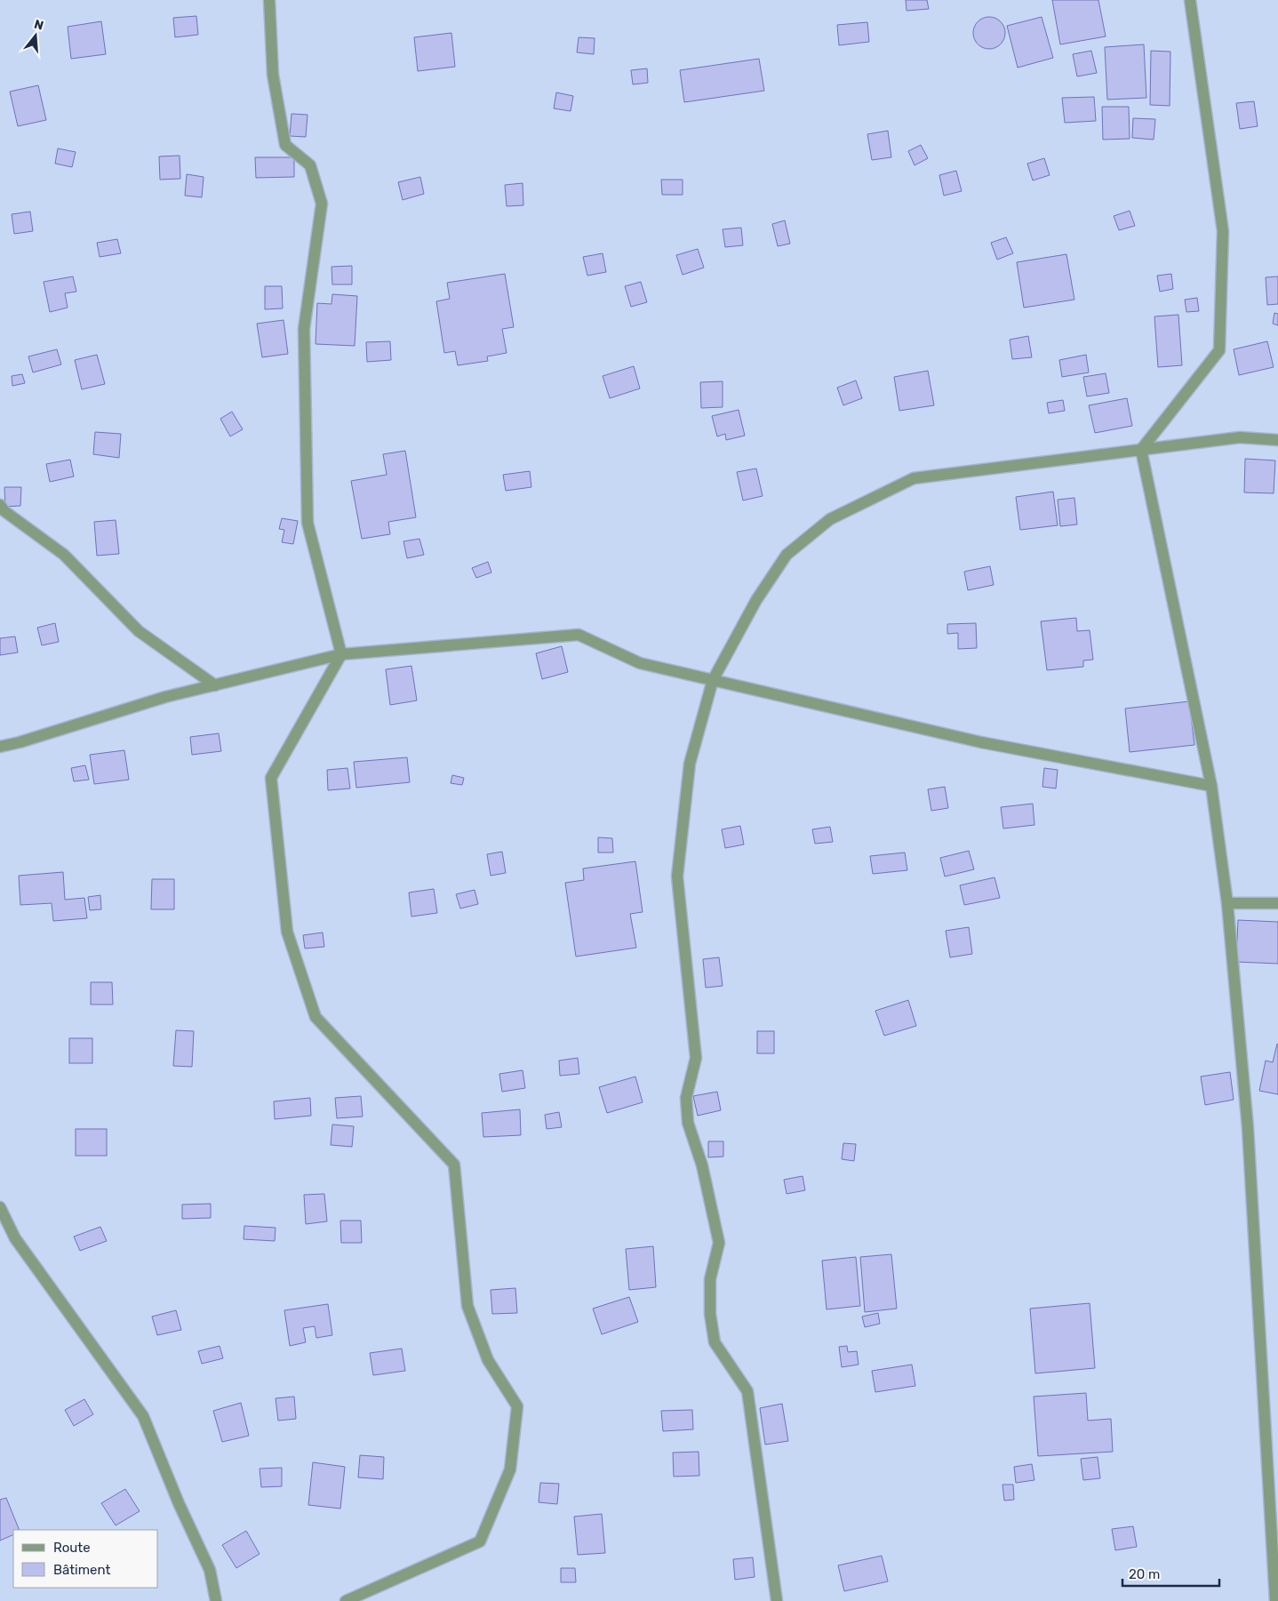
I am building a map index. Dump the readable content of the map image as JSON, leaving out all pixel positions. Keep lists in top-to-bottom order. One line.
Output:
{"legend":["Route","Bâtiment"],"scale_bar":"20 m","north":"top"}
